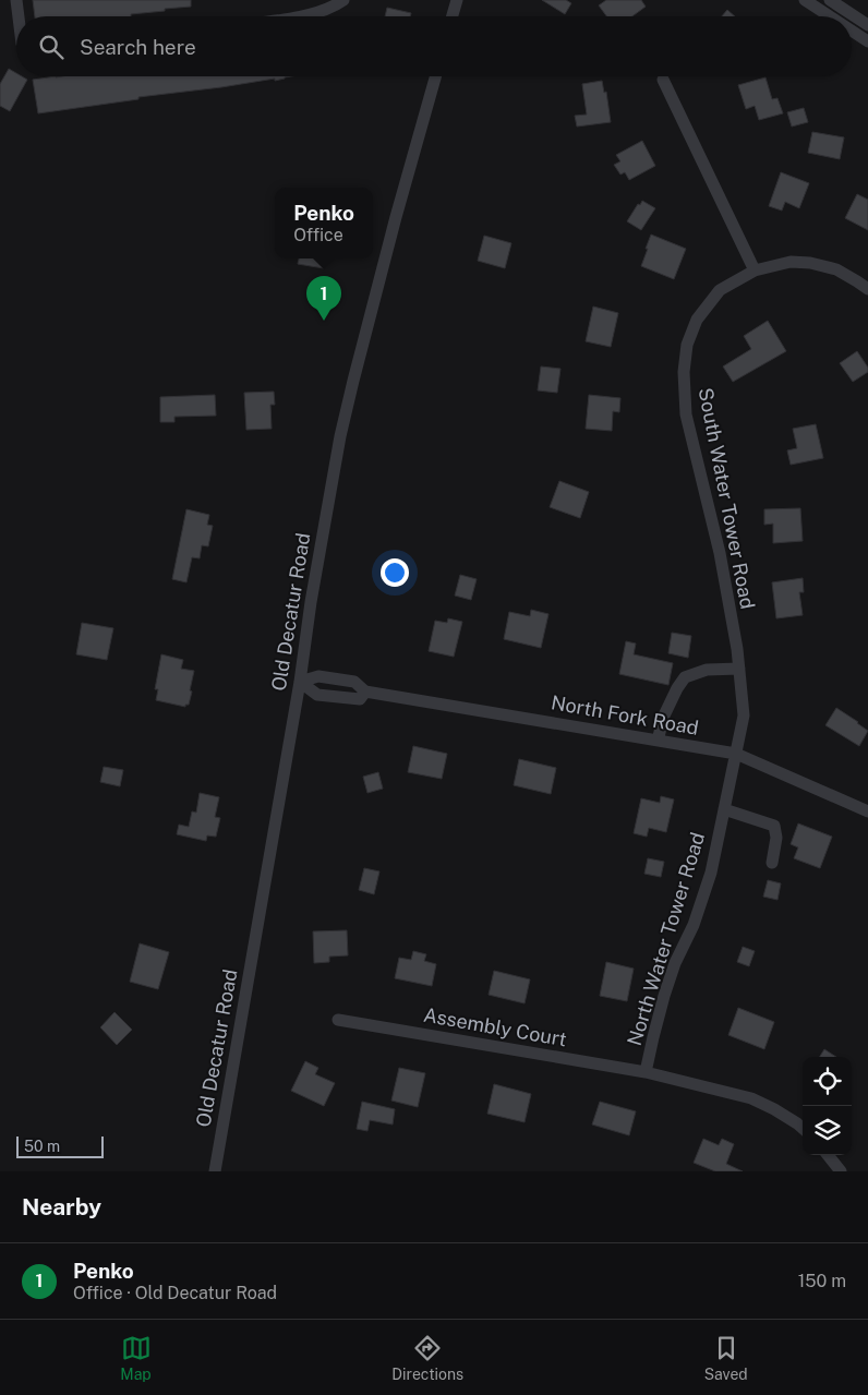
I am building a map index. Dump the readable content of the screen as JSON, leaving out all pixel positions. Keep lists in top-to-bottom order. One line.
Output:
{"streets":{"street":["South Water Tower Road","Old Decatur Road","North Fork Road","North Water Tower Road","Assembly Court"]},"crossings":[["South Water Tower Road","North Fork Road"],["South Water Tower Road","North Water Tower Road"],["Old Decatur Road","North Fork Road"],["North Fork Road","North Water Tower Road"],["North Water Tower Road","Assembly Court"]],"scale_bar":"50 m","page":{"search":"Search here","popup":["Penko","Office"],"pins":"1","scale":"50 m","heading":"Nearby","list":[{"mark":"1","name":"Penko","note":"Office · Old Decatur Road","value":"150 m"}],"nav":["Map","Directions","Saved"]}}
